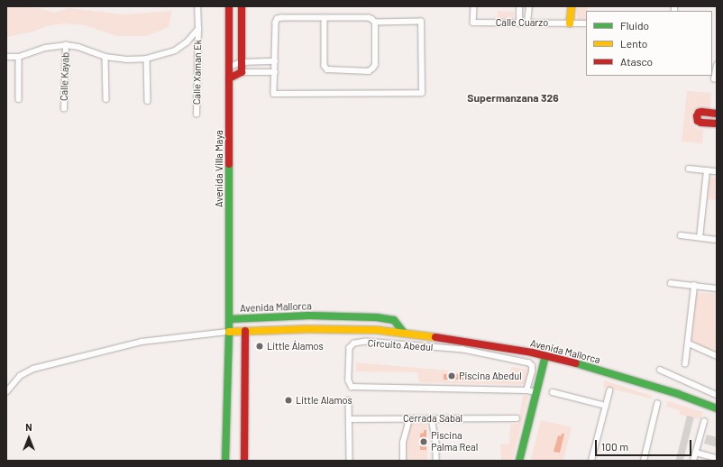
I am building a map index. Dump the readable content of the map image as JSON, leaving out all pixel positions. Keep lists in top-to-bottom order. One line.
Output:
{"streets":{"main road":["Avenida Villa Maya","Avenida Mallorca"],"street":["Calle Cuarzo","Calle Xaman Ek","Calle Kayab","Circuito Abedul","Cerrada Sabal"]},"crossings":[["Avenida Villa Maya","Avenida Mallorca"]],"districts":["Supermanzana 326"],"places":["Little Álamos","Piscina Abedul","Little Alamos","Piscina Palma Real"],"legend":["Fluido","Lento","Atasco"],"scale_bar":"100 m","north":"top"}
